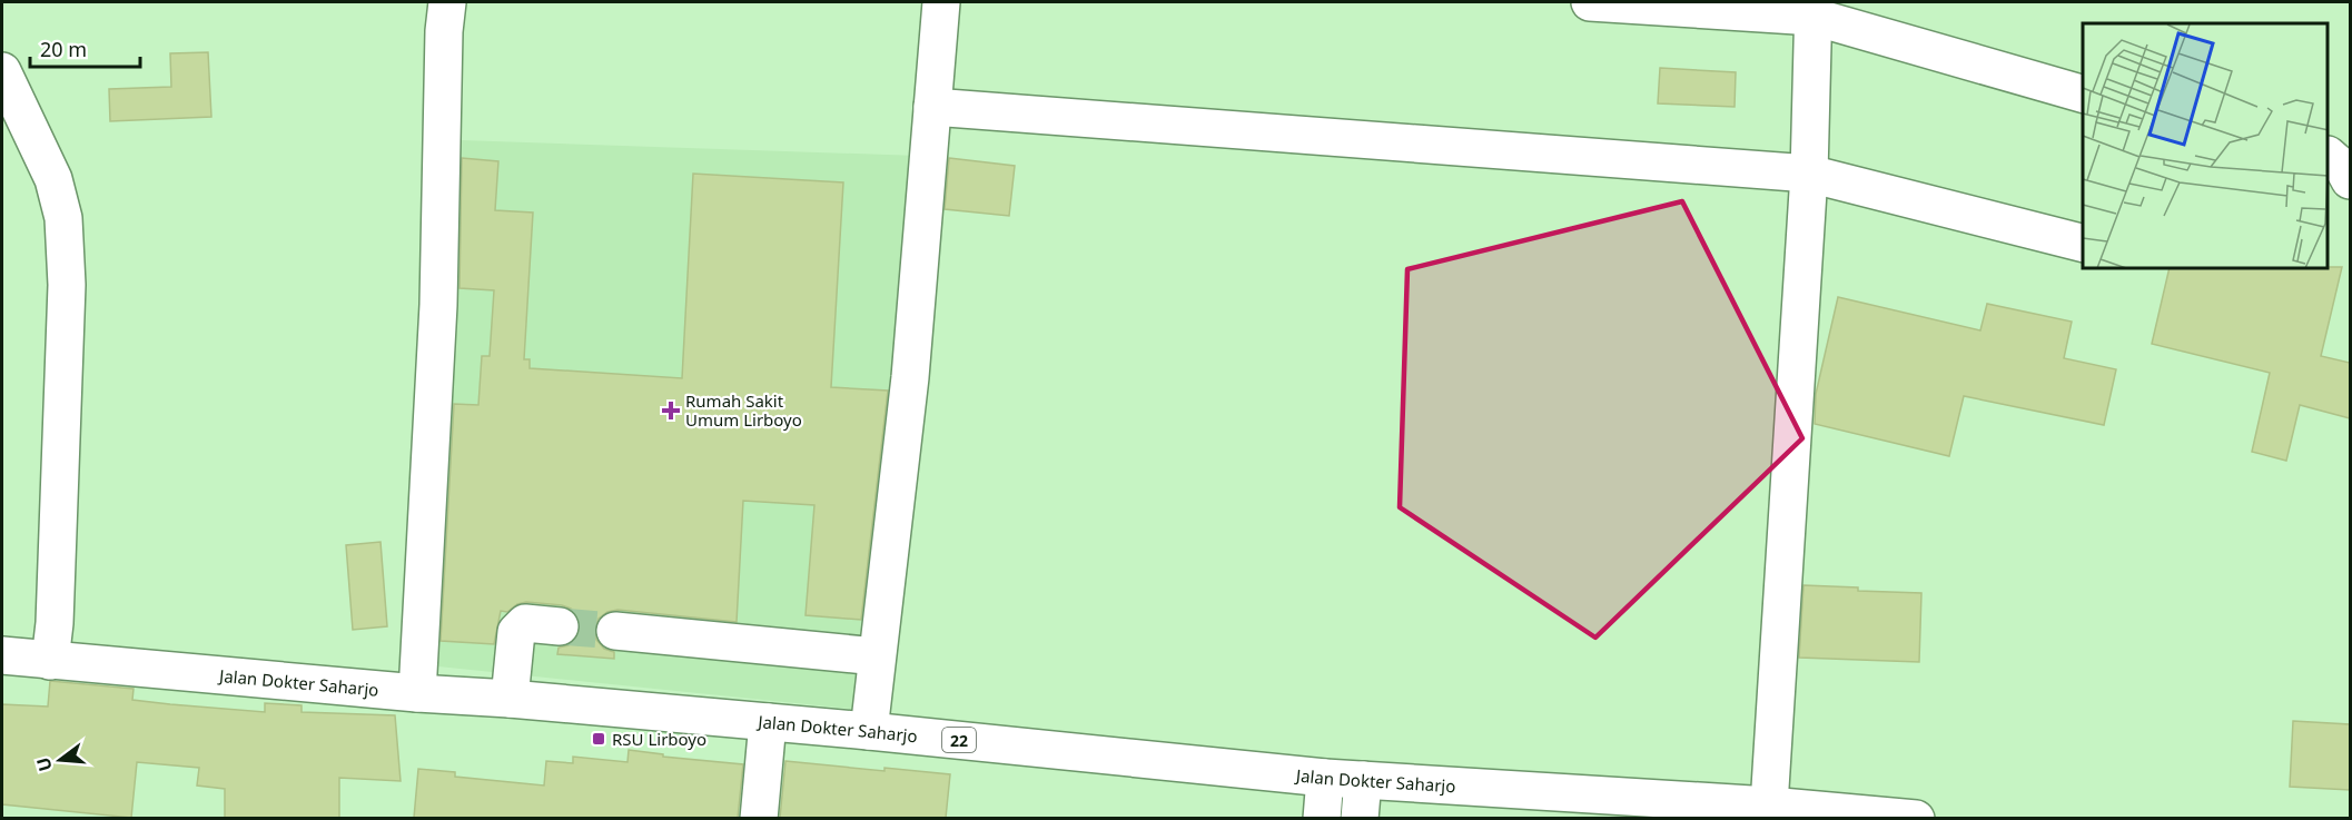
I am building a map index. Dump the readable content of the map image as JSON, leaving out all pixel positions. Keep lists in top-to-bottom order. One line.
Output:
{"streets":{"main road":["Jalan Dokter Saharjo","22"]},"places":{"health":["Rumah Sakit Umum Lirboyo"],"transit":["RSU Lirboyo"]},"scale_bar":"20 m","north":"left"}
